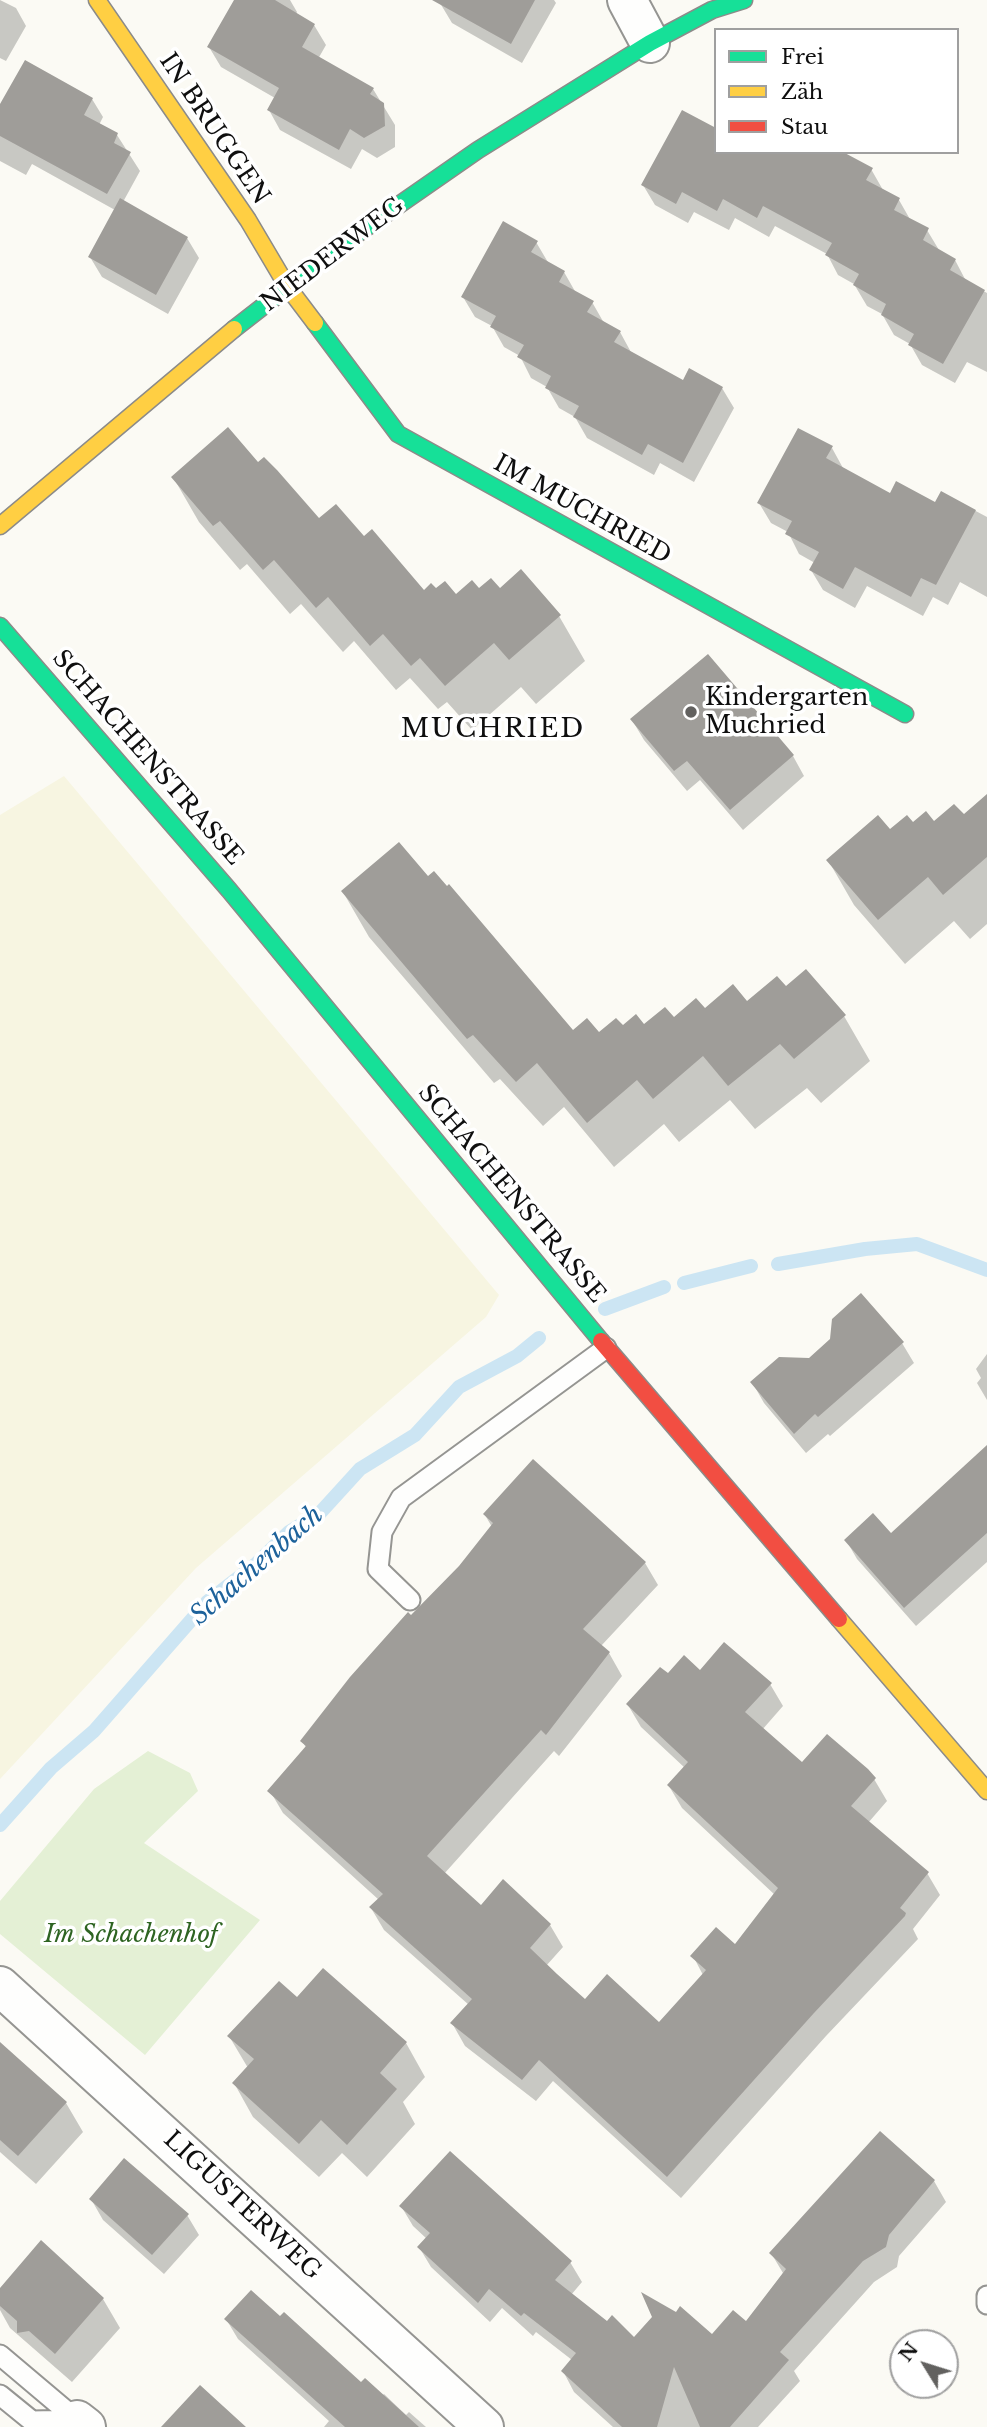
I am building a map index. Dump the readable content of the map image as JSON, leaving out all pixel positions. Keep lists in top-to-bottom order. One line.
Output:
{"streets":{"street":["IN BRUGGEN","NIEDERWEG","IM MUCHRIED","SCHACHENSTRASSE","LIGUSTERWEG"]},"crossings":[["IN BRUGGEN","NIEDERWEG"],["IN BRUGGEN","IM MUCHRIED"],["NIEDERWEG","IM MUCHRIED"]],"districts":["MUCHRIED"],"water":["Schachenbach"],"parks":["Im Schachenhof"],"places":["Kindergarten Muchried"],"legend":["Frei","Zäh","Stau"],"north":"top left"}
